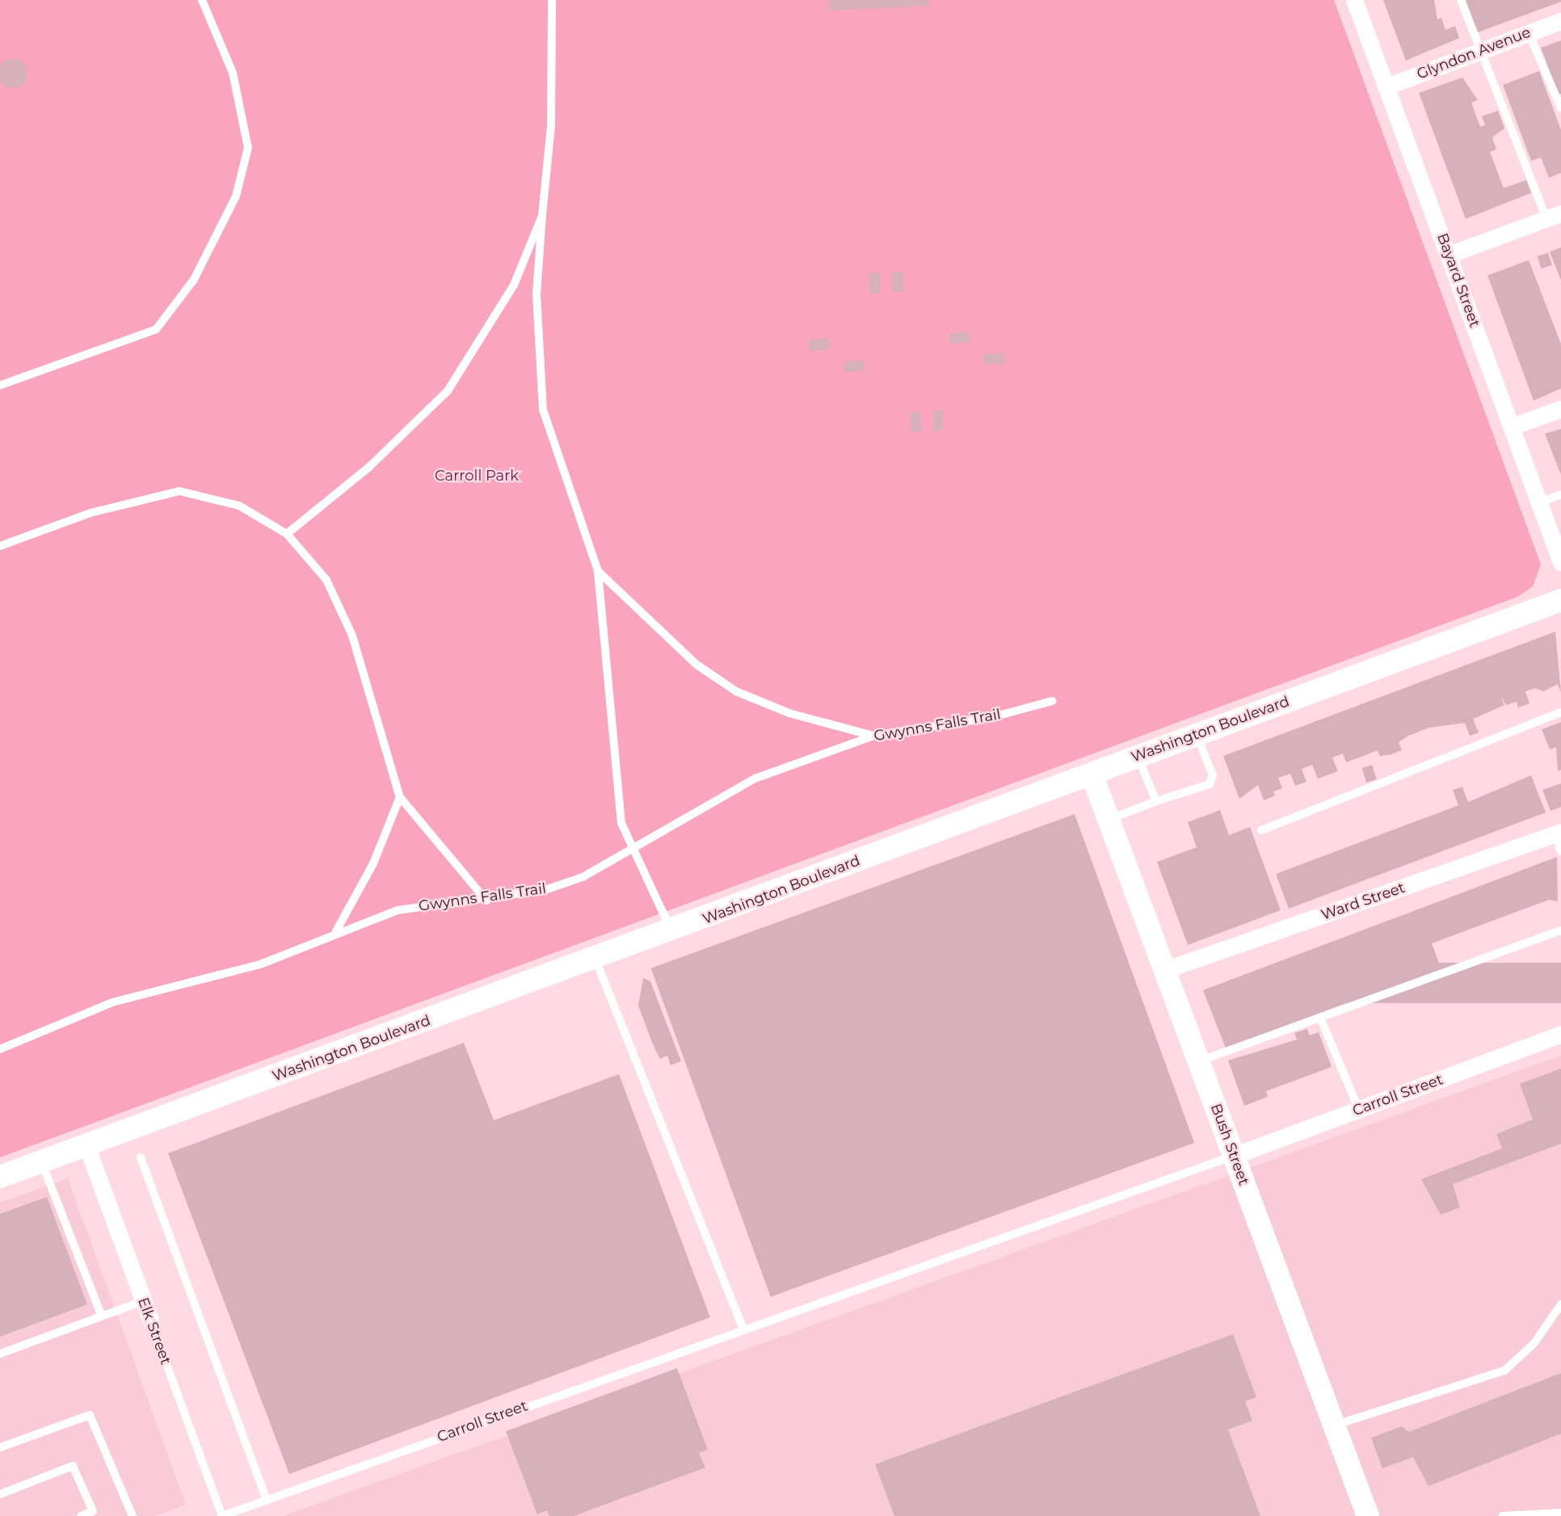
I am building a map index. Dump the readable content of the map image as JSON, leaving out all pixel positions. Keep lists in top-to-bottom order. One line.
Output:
{"streets":{"main road":["Washington Boulevard","Bush Street"],"street":["Glyndon Avenue","Bayard Street","Ward Street","Carroll Street","Elk Street"],"lane":["Gwynns Falls Trail"]},"crossings":[["Glyndon Avenue","Bayard Street"],["Washington Boulevard","Bush Street"],["Washington Boulevard","Elk Street"],["Ward Street","Bush Street"],["Carroll Street","Bush Street"],["Carroll Street","Elk Street"]],"parks":["Carroll Park"]}
